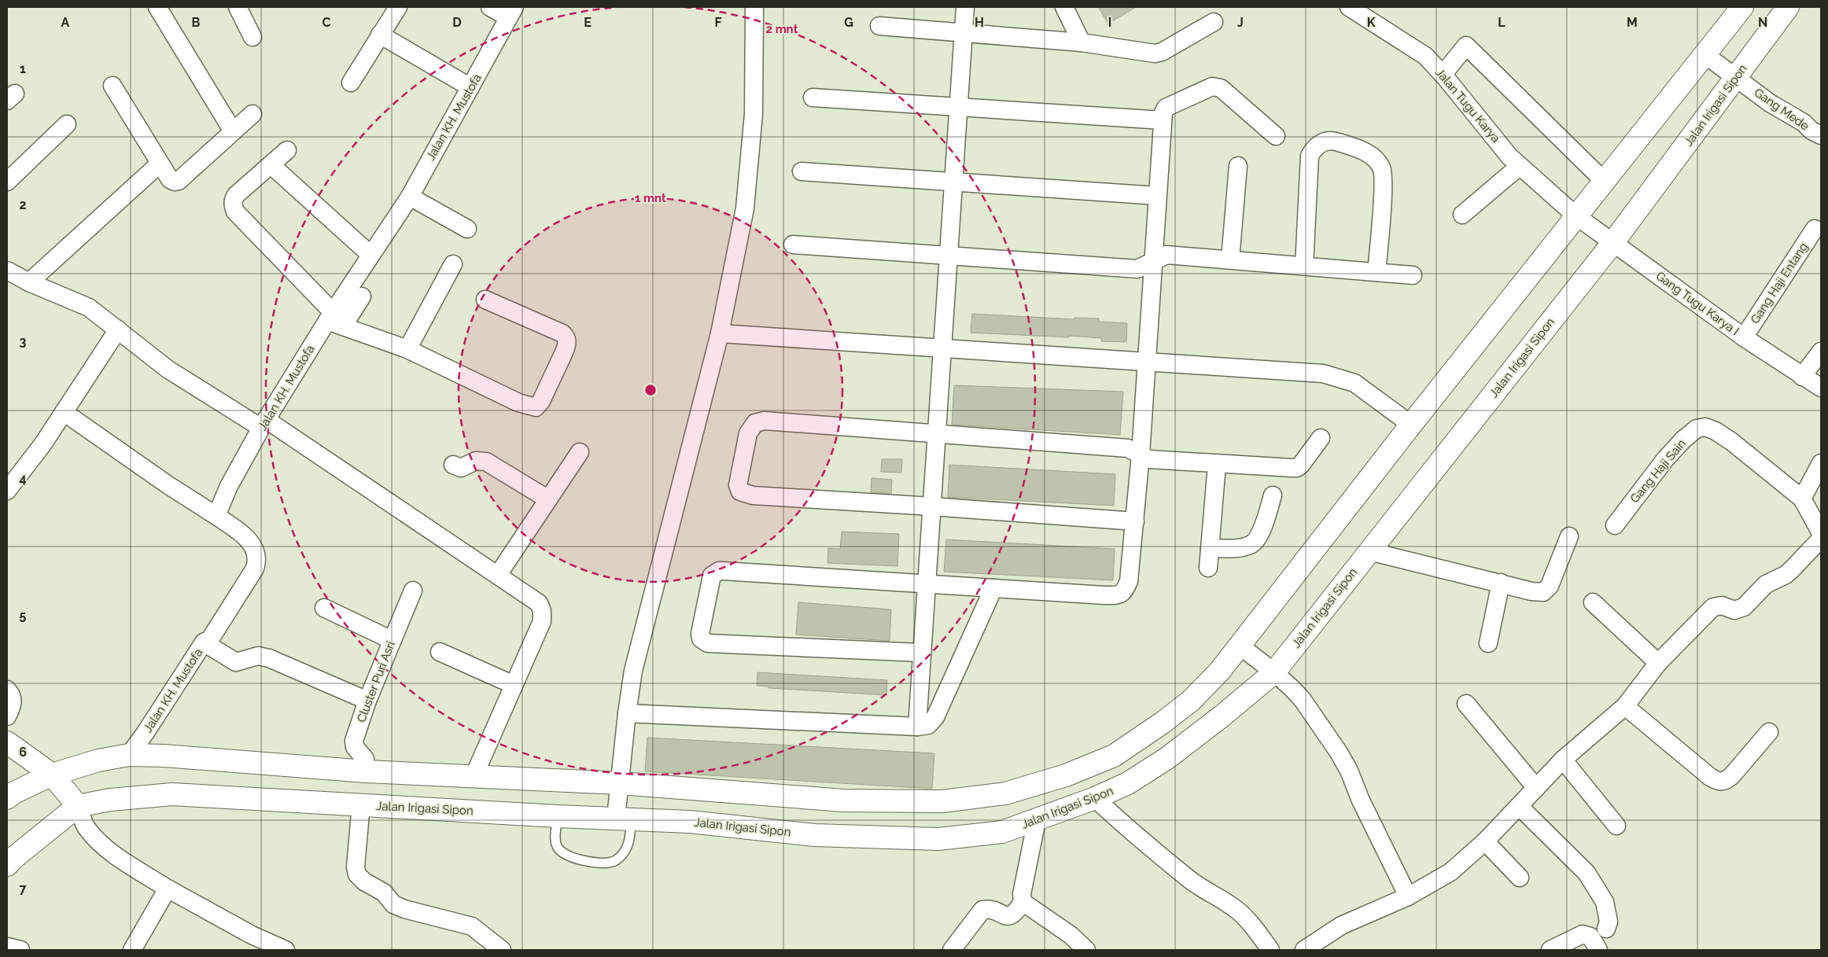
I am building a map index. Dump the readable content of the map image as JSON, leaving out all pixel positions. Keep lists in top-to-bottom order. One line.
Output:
{"streets":{"street":["Jalan Tugu Karya","Jalan Irigasi Sipon","Gang Mede","Jalan KH. Mustofa","Gang Haji Entang","Gang Tugu Karya I","Gang Haji Sain","Cluster Puri Asri"]},"crossings":[["Jalan Tugu Karya","Gang Tugu Karya I"],["Jalan Irigasi Sipon","Gang Mede"],["Jalan Irigasi Sipon","Gang Tugu Karya I"],["Gang Haji Entang","Gang Tugu Karya I"]],"grid":{"columns":["A","B","C","D","E","F","G","H","I","J","K","L","M","N"],"rows":["1","2","3","4","5","6","7"]},"rings":["2 mnt","1 mnt"]}
